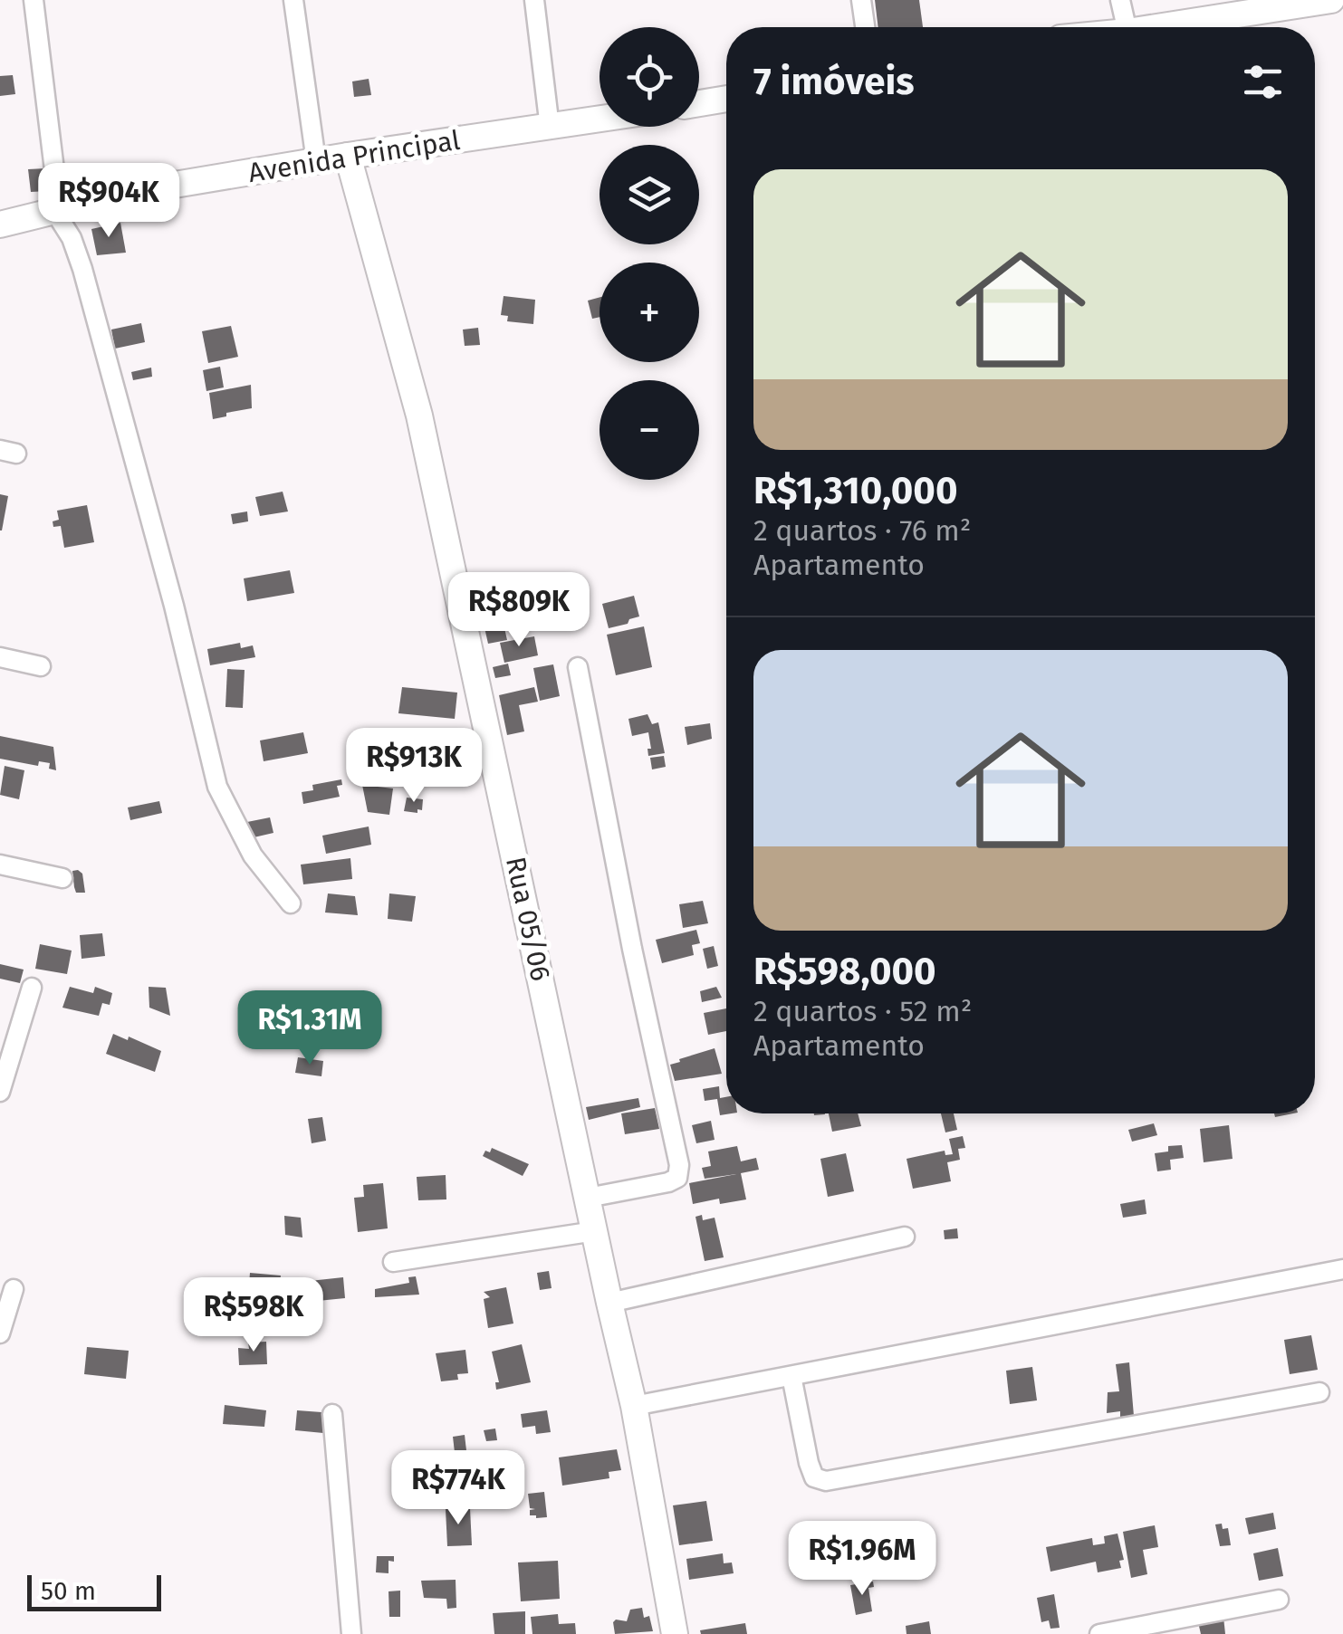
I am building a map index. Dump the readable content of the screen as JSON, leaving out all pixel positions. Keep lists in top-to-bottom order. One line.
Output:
{"streets":{"street":["Avenida Principal","Rua 05/06"]},"crossings":[["Avenida Principal","Rua 05/06"]],"scale_bar":"50 m","page":{"map_buttons":["+","−"],"heading":"7 imóveis","list":[{"name":"R$1,310,000","note":"2 quartos · 76 m² · Apartamento"},{"name":"R$598,000","note":"2 quartos · 52 m² · Apartamento"}],"price":["R$904K","R$809K","R$913K","R$1.31M","R$598K","R$774K","R$1.96M"],"scale":"50 m"}}
